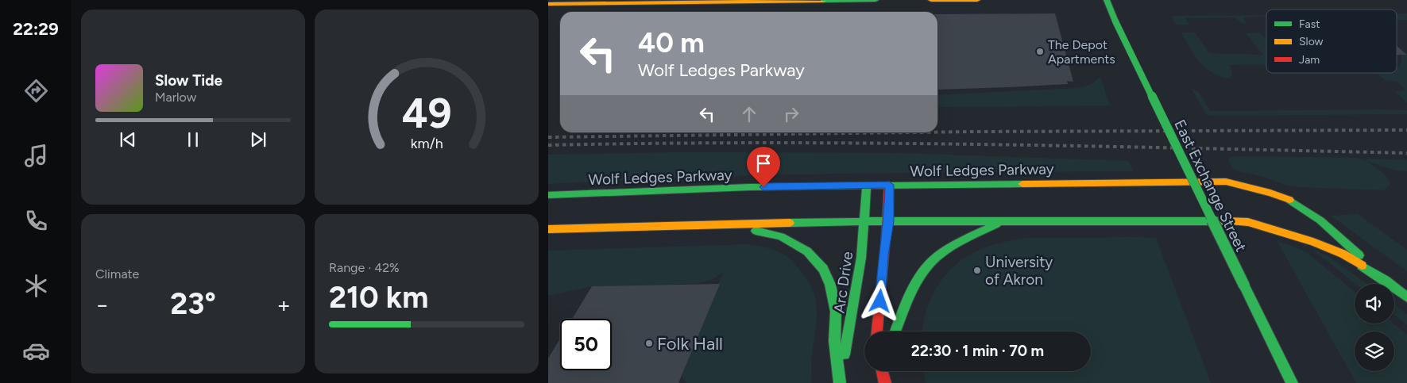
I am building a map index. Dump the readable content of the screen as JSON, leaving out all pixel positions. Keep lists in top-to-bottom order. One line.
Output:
{"streets":{"main road":["Wolf Ledges Parkway","East Exchange Street","Arc Drive"]},"crossings":[["Wolf Ledges Parkway","Arc Drive"]],"places":["The Depot Apartments","University of Akron","Folk Hall"],"legend":["Fast","Slow","Jam"],"page":{"tabs":"22:29","turn":["40 m","Wolf Ledges Parkway"],"song":["Slow Tide","Marlow"],"tile":["Climate",["Range · 42%","210 km"]],"heat":["−","23°","+"],"limit":"50","trip":"22:30 · 1 min · 70 m","gauge":["49","km/h"]}}
